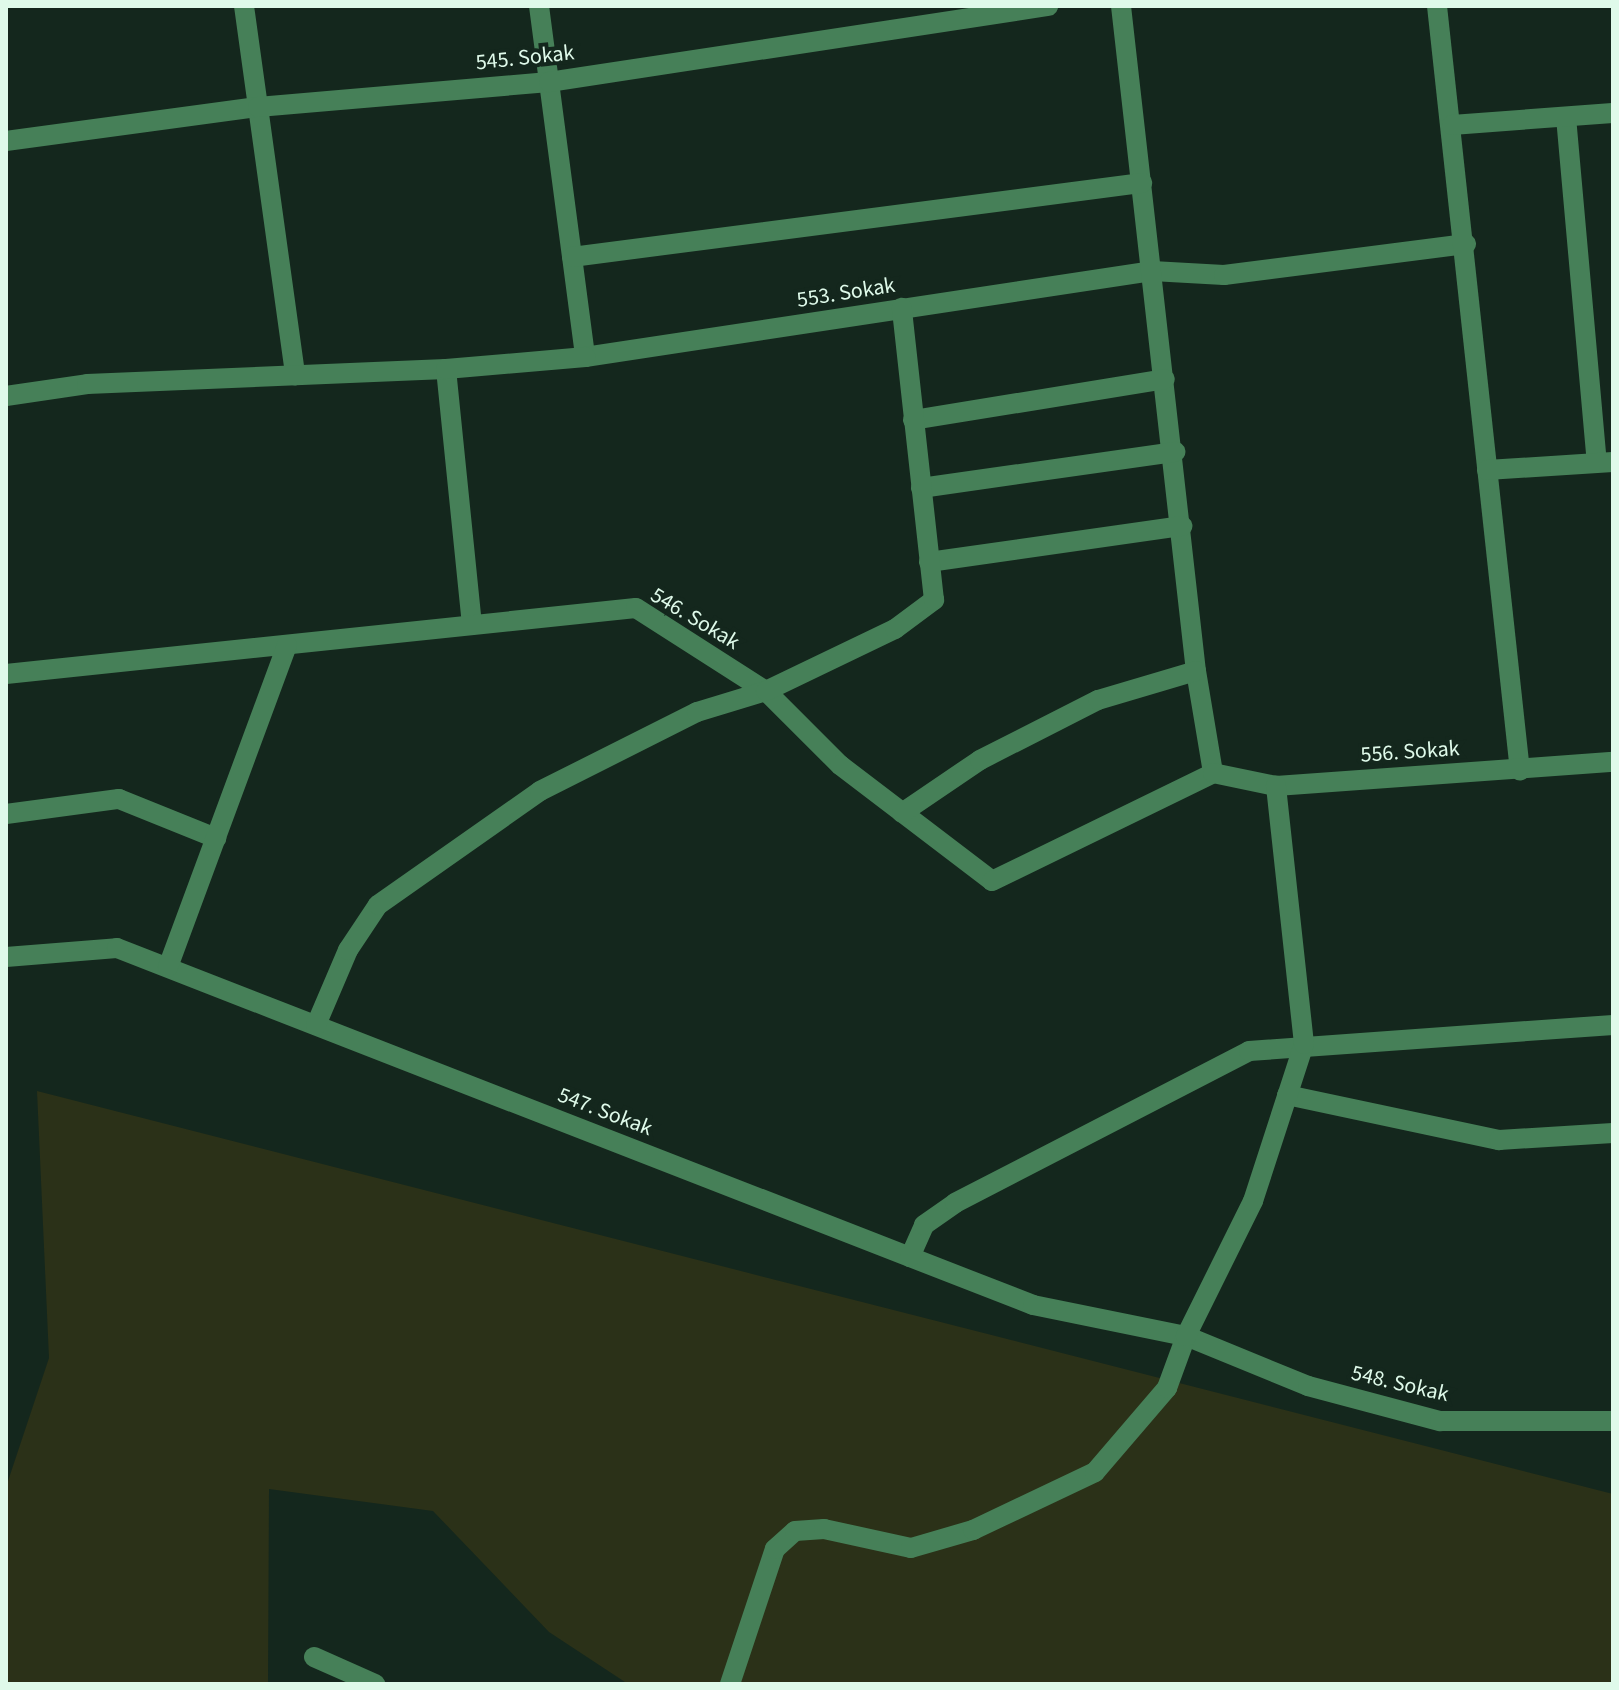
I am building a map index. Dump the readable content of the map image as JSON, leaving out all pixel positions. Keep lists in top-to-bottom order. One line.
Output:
{"streets":{"street":["545. Sokak","553. Sokak","546. Sokak","556. Sokak","547. Sokak","548. Sokak"]},"crossings":[["546. Sokak","556. Sokak"],["547. Sokak","548. Sokak"]]}
